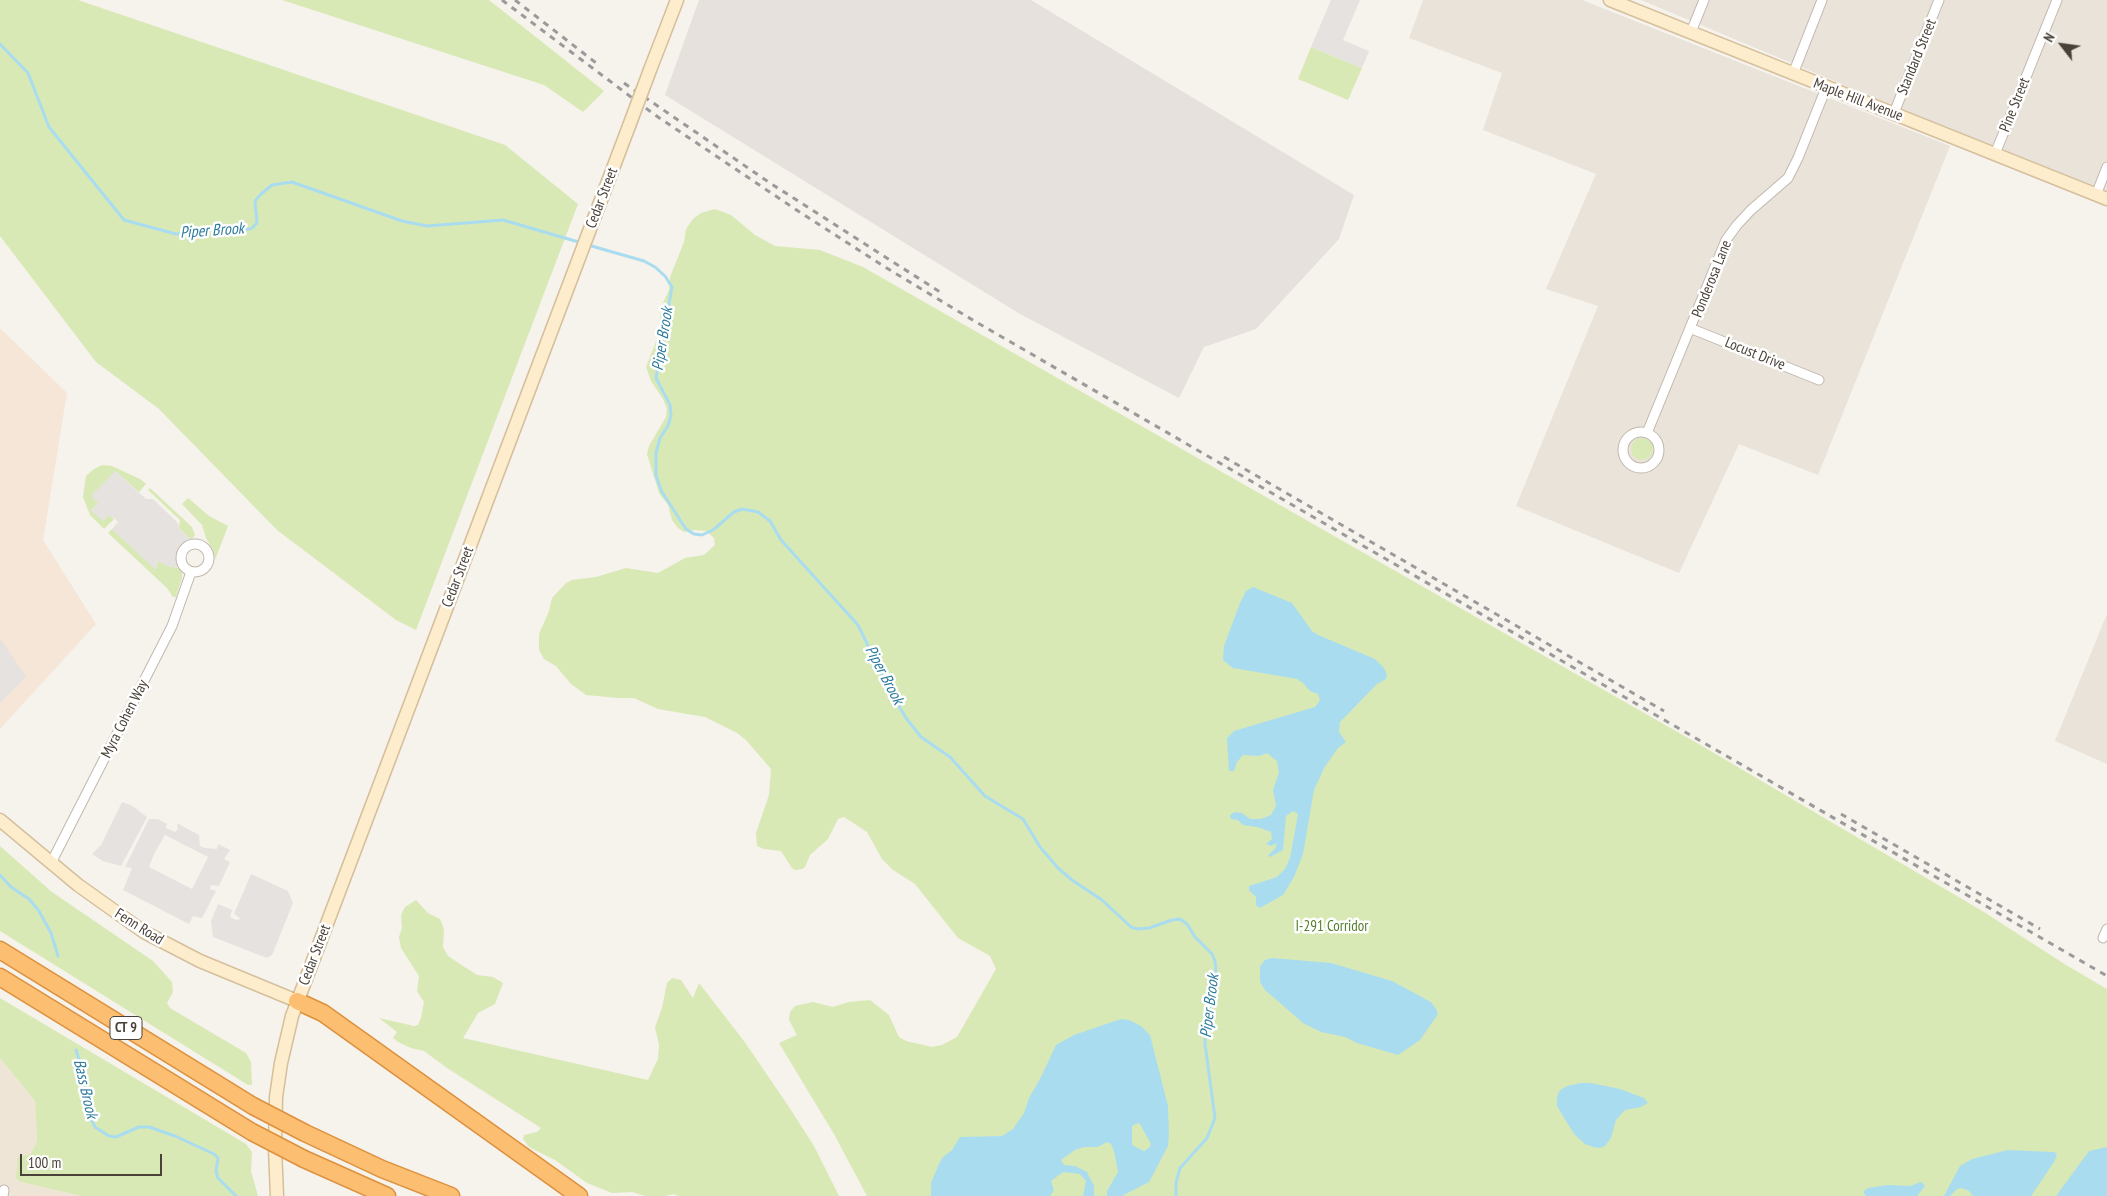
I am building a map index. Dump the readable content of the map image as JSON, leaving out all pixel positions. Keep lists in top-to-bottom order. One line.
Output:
{"streets":{"highway":["CT 9"],"main road":["Maple Hill Avenue","Cedar Street","Fenn Road"],"street":["Standard Street","Pine Street","Ponderosa Lane","Locust Drive","Myra Cohen Way"]},"crossings":[["Standard Street","Maple Hill Avenue"],["Maple Hill Avenue","Pine Street"],["Maple Hill Avenue","Ponderosa Lane"],["Cedar Street","Fenn Road"],["Ponderosa Lane","Locust Drive"],["Myra Cohen Way","Fenn Road"]],"water":["Piper Brook","Bass Brook"],"parks":["I-291 Corridor"],"scale_bar":"100 m","north":"top left"}
